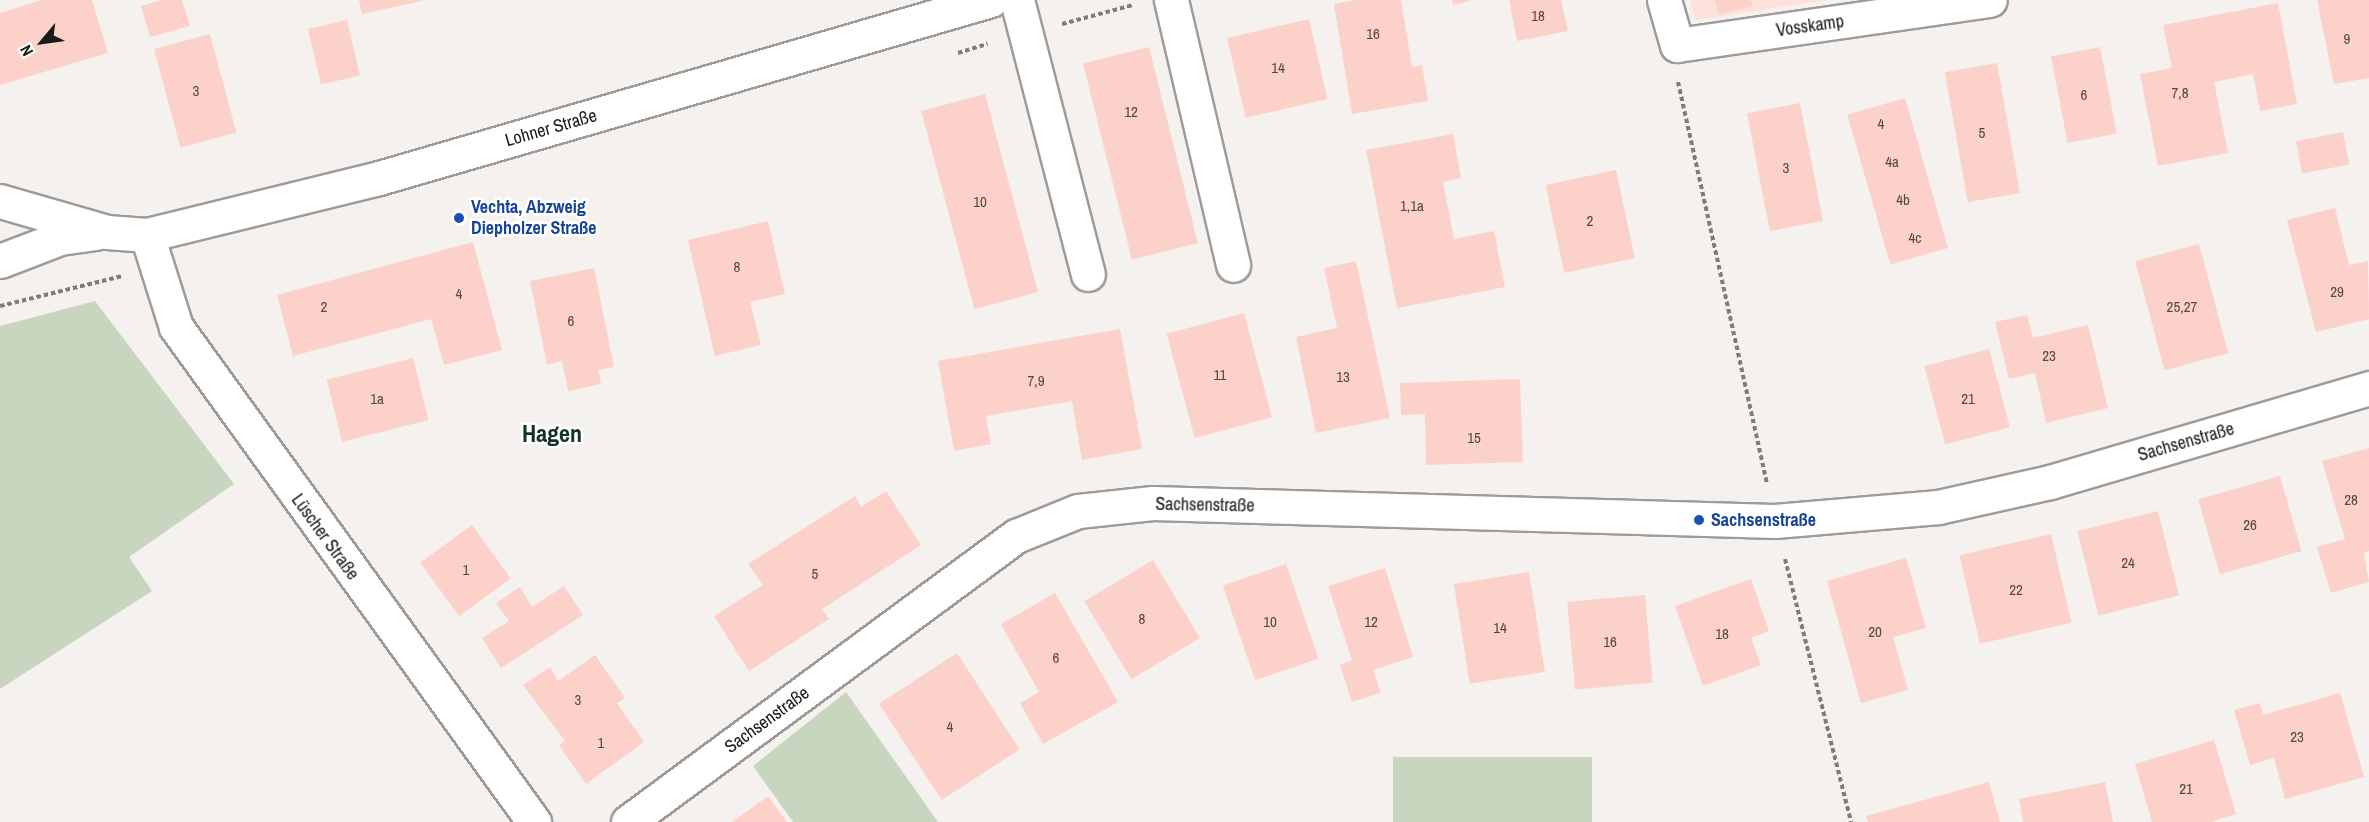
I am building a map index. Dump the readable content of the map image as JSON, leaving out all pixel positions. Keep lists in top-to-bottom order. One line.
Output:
{"streets":{"street":["Vosskamp","Lohner Straße","Sachsenstraße","Lüscher Straße"]},"crossings":[["Lohner Straße","Lüscher Straße"]],"districts":["Hagen"],"places":["Vechta, Abzweig Diepholzer Straße","Sachsenstraße"],"house_numbers":["18","16","9","14","3","7,8","6","12","4","5","4a","3","4b","10","1,1a","2","4c","8","29","4","2","25,27","6","23","11","13","7,9","1a","21","15","28","26","24","1","5","22","8","10","12","14","20","18","16","6","3","4","23","1","21"],"north":"bottom left"}
